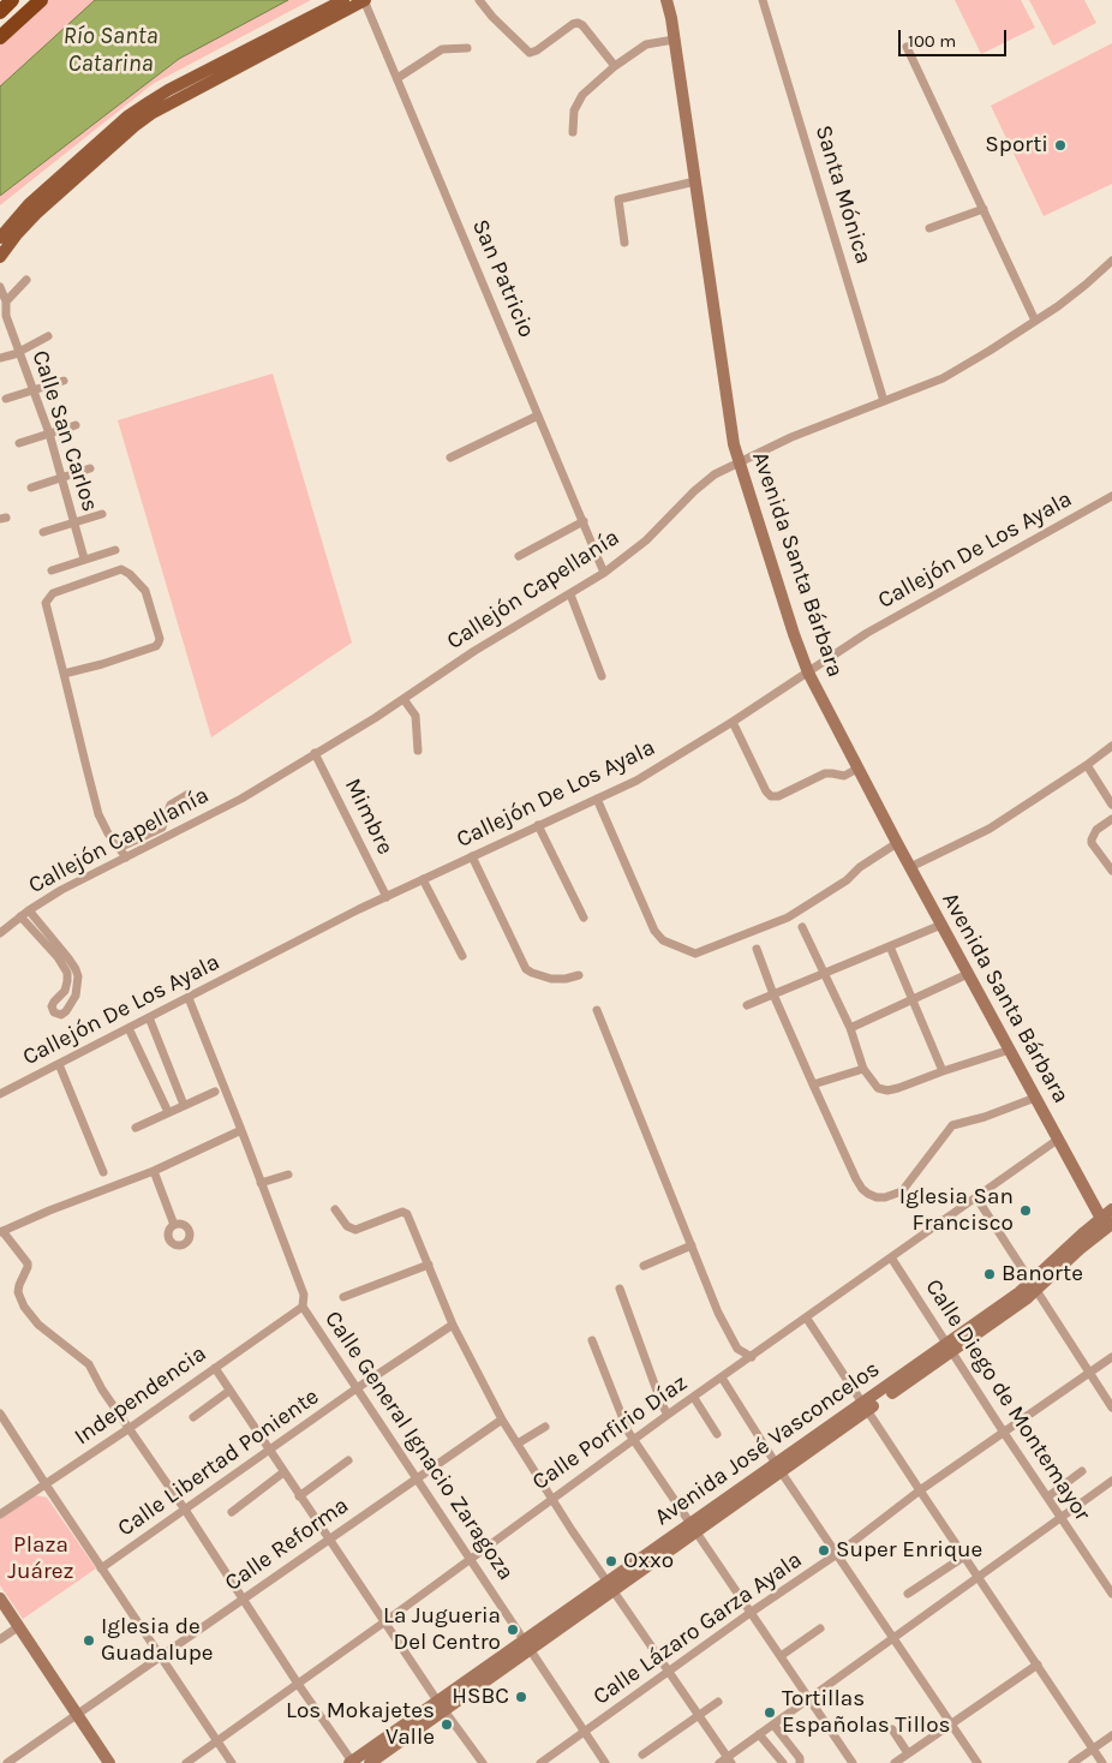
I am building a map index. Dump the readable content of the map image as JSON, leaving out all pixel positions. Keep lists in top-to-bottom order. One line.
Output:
{"streets":{"street":["Santa Mónica","San Patricio","Calle San Carlos","Callejón De Los Ayala","Avenida Santa Bárbara","Callejón Capellanía","Mimbre","Independencia","Calle Diego de Montemayor","Calle Porfirio Díaz","Avenida José Vasconcelos","Calle General Ignacio Zaragoza","Calle Libertad Poniente","Calle Reforma","Calle Lázaro Garza Ayala"]},"crossings":[["Santa Mónica","Callejón Capellanía"],["San Patricio","Callejón Capellanía"],["Callejón De Los Ayala","Avenida Santa Bárbara"],["Callejón De Los Ayala","Mimbre"],["Callejón De Los Ayala","Calle General Ignacio Zaragoza"],["Avenida Santa Bárbara","Callejón Capellanía"],["Avenida Santa Bárbara","Calle Porfirio Díaz"],["Avenida Santa Bárbara","Avenida José Vasconcelos"],["Callejón Capellanía","Mimbre"],["Independencia","Calle General Ignacio Zaragoza"],["Calle Diego de Montemayor","Calle Porfirio Díaz"],["Calle Diego de Montemayor","Avenida José Vasconcelos"],["Calle Diego de Montemayor","Calle Lázaro Garza Ayala"],["Calle Porfirio Díaz","Calle General Ignacio Zaragoza"],["Avenida José Vasconcelos","Calle General Ignacio Zaragoza"],["Calle General Ignacio Zaragoza","Calle Libertad Poniente"],["Calle General Ignacio Zaragoza","Calle Reforma"],["Calle General Ignacio Zaragoza","Calle Lázaro Garza Ayala"]],"water":["Río Santa Catarina"],"parks":["Plaza Juárez"],"places":["Sporti","Iglesia San Francisco","Banorte","Super Enrique","Oxxo","La Jugueria Del Centro","Iglesia de Guadalupe","HSBC","Tortillas Españolas Tillos","Los Mokajetes Valle"],"scale_bar":"100 m"}
